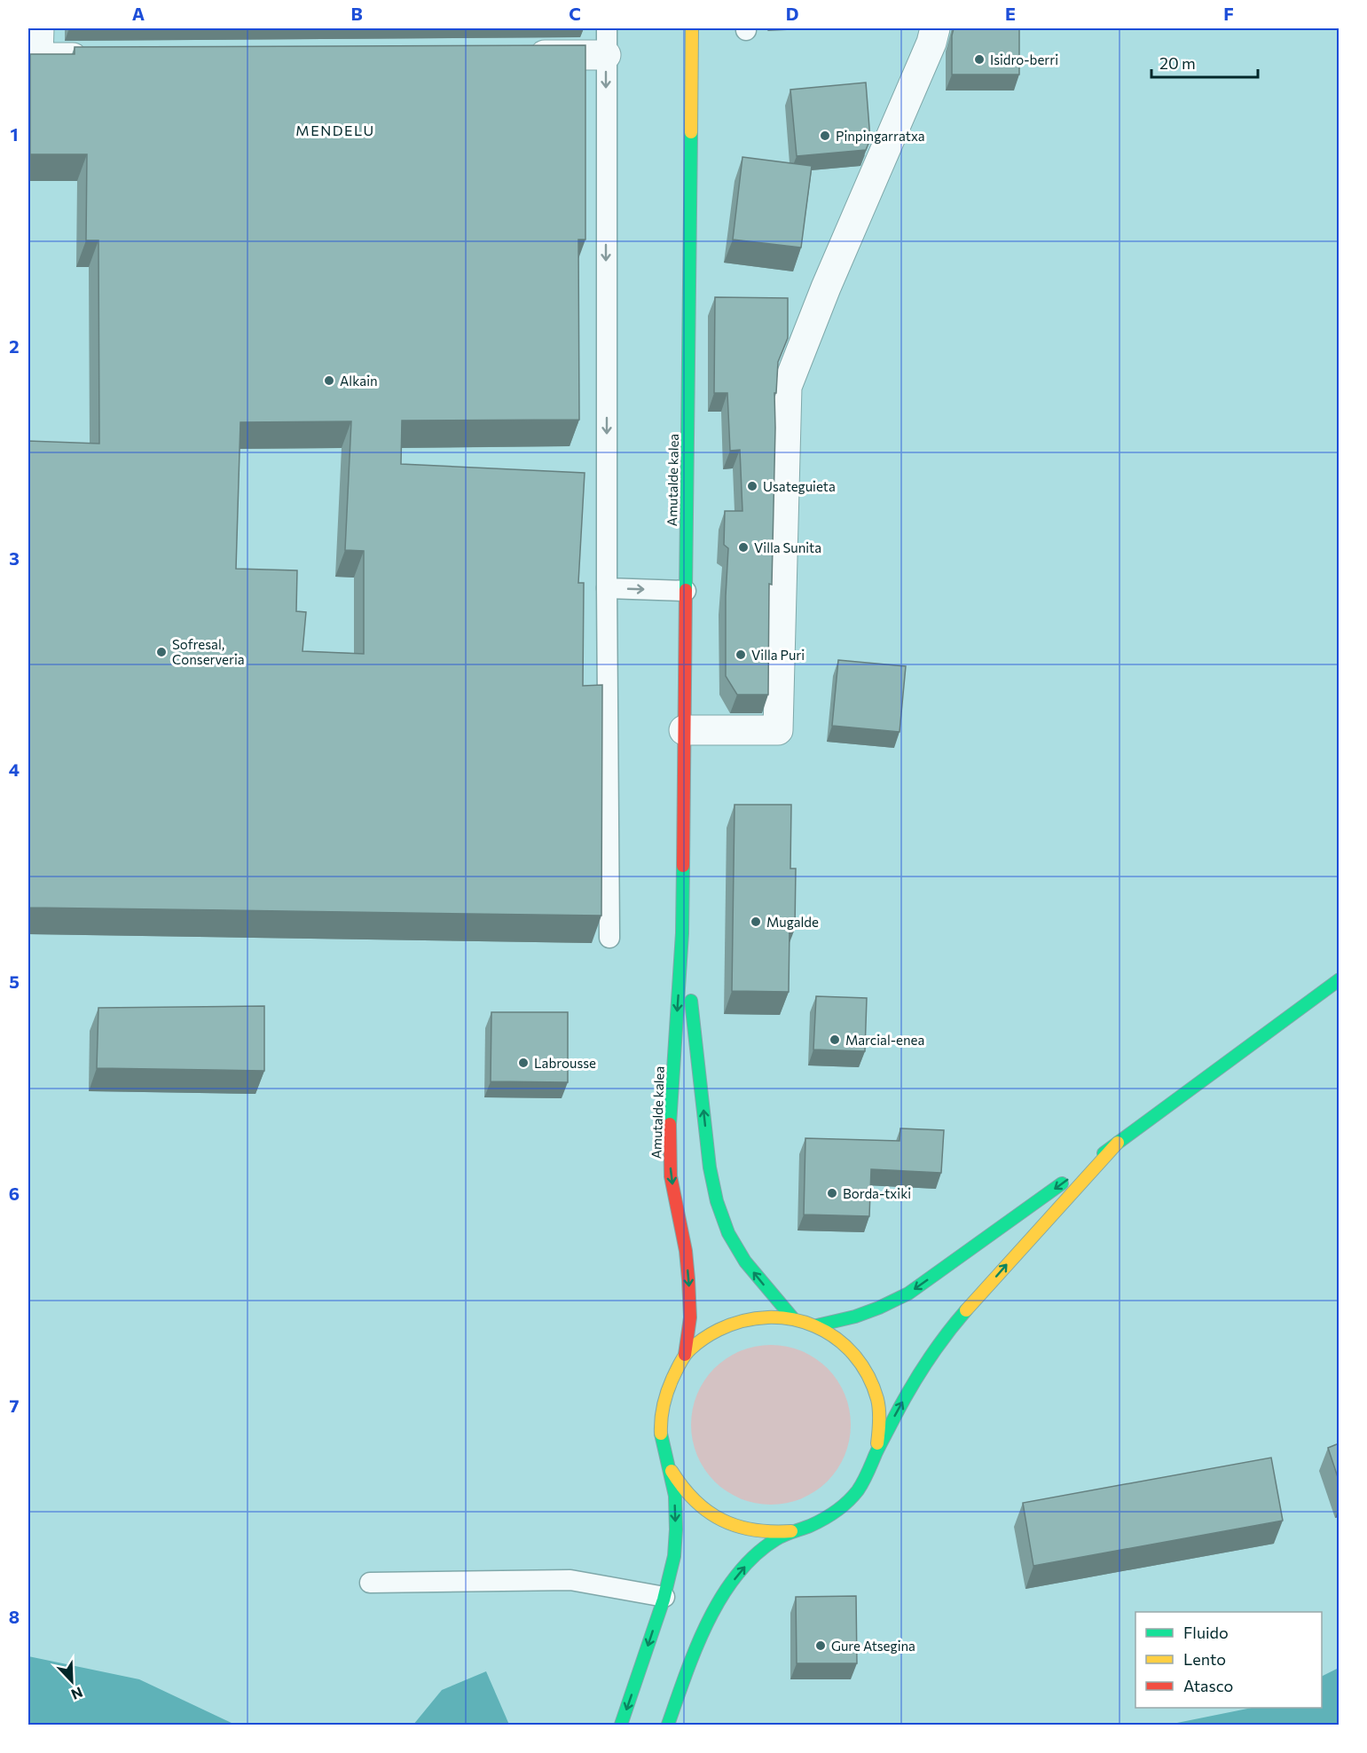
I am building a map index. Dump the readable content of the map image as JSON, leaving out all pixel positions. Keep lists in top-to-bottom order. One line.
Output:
{"streets":{"main road":["Amutalde kalea"]},"districts":["MENDELU"],"places":["Isidro-berri","Pinpingarratxa","Alkain","Usateguieta","Villa Sunita","Sofresal, Conserveria","Villa Puri","Mugalde","Marcial-enea","Labrousse","Borda-txiki","Gure Atsegina"],"legend":["Fluido","Lento","Atasco"],"scale_bar":"20 m","north":"bottom right","grid":{"columns":["A","B","C","D","E","F"],"rows":["1","2","3","4","5","6","7","8"]}}
